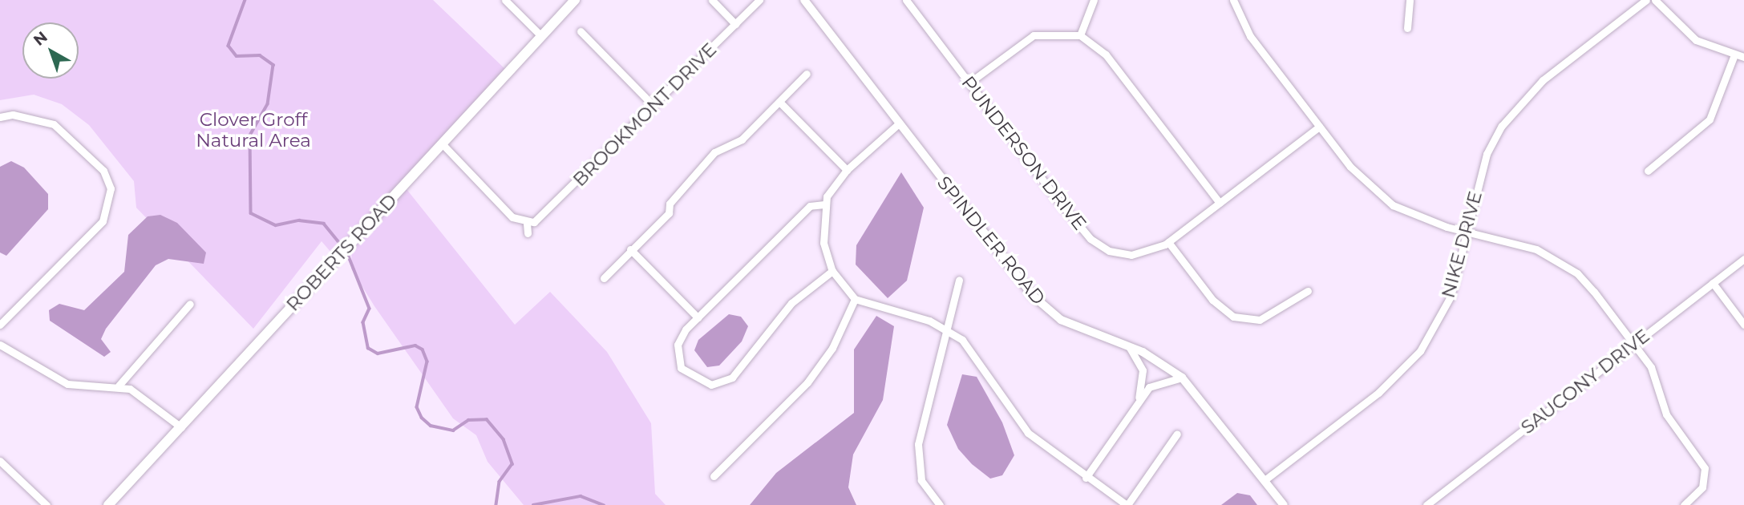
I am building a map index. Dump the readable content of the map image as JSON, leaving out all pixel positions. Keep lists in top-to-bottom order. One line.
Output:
{"streets":{"main road":["ROBERTS ROAD"],"street":["BROOKMONT DRIVE","PUNDERSON DRIVE","SPINDLER ROAD","NIKE DRIVE","SAUCONY DRIVE"]},"crossings":[["SPINDLER ROAD","NIKE DRIVE"]],"parks":["Clover Groff Natural Area"],"north":"top left"}
